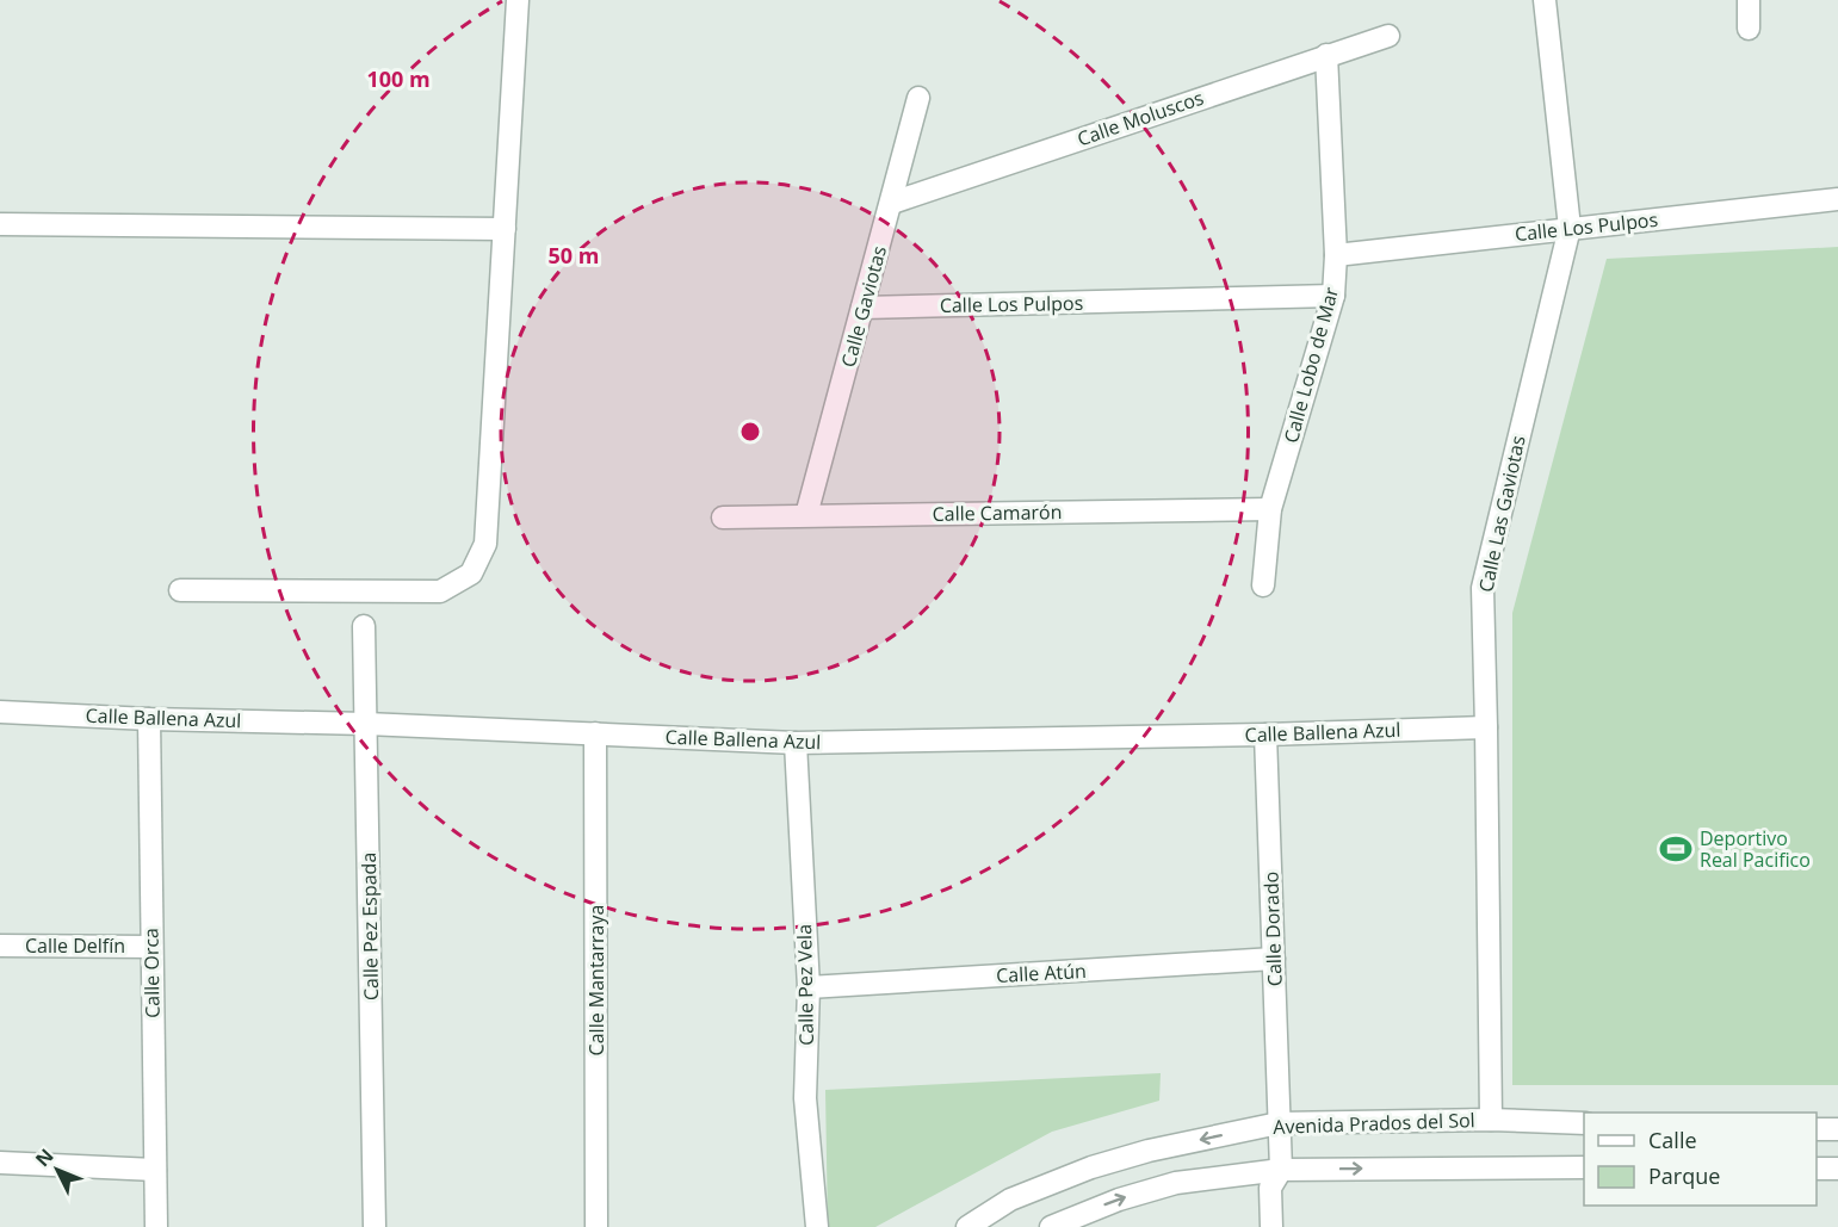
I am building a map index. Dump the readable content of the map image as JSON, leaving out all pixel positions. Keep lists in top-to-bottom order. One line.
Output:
{"streets":{"street":["Calle Moluscos","Calle Los Pulpos","Calle Gaviotas","Calle Lobo de Mar","Calle Camarón","Calle Las Gaviotas","Calle Ballena Azul","Calle Pez Espada","Calle Dorado","Calle Delfín","Calle Orca","Calle Atún","Calle Mantarraya","Calle Pez Vela","Avenida Prados del Sol"]},"crossings":[["Calle Moluscos","Calle Gaviotas"],["Calle Moluscos","Calle Lobo de Mar"],["Calle Los Pulpos","Calle Gaviotas"],["Calle Los Pulpos","Calle Lobo de Mar"],["Calle Los Pulpos","Calle Las Gaviotas"],["Calle Gaviotas","Calle Camarón"],["Calle Lobo de Mar","Calle Camarón"],["Calle Las Gaviotas","Calle Ballena Azul"],["Calle Las Gaviotas","Avenida Prados del Sol"],["Calle Ballena Azul","Calle Pez Espada"],["Calle Ballena Azul","Calle Dorado"],["Calle Ballena Azul","Calle Orca"],["Calle Ballena Azul","Calle Mantarraya"],["Calle Ballena Azul","Calle Pez Vela"],["Calle Dorado","Calle Atún"],["Calle Dorado","Avenida Prados del Sol"],["Calle Delfín","Calle Orca"],["Calle Atún","Calle Pez Vela"]],"places":{"sports":["Deportivo Real Pacifico"]},"legend":["Calle","Parque"],"north":"top left","rings":["100 m","50 m"]}
